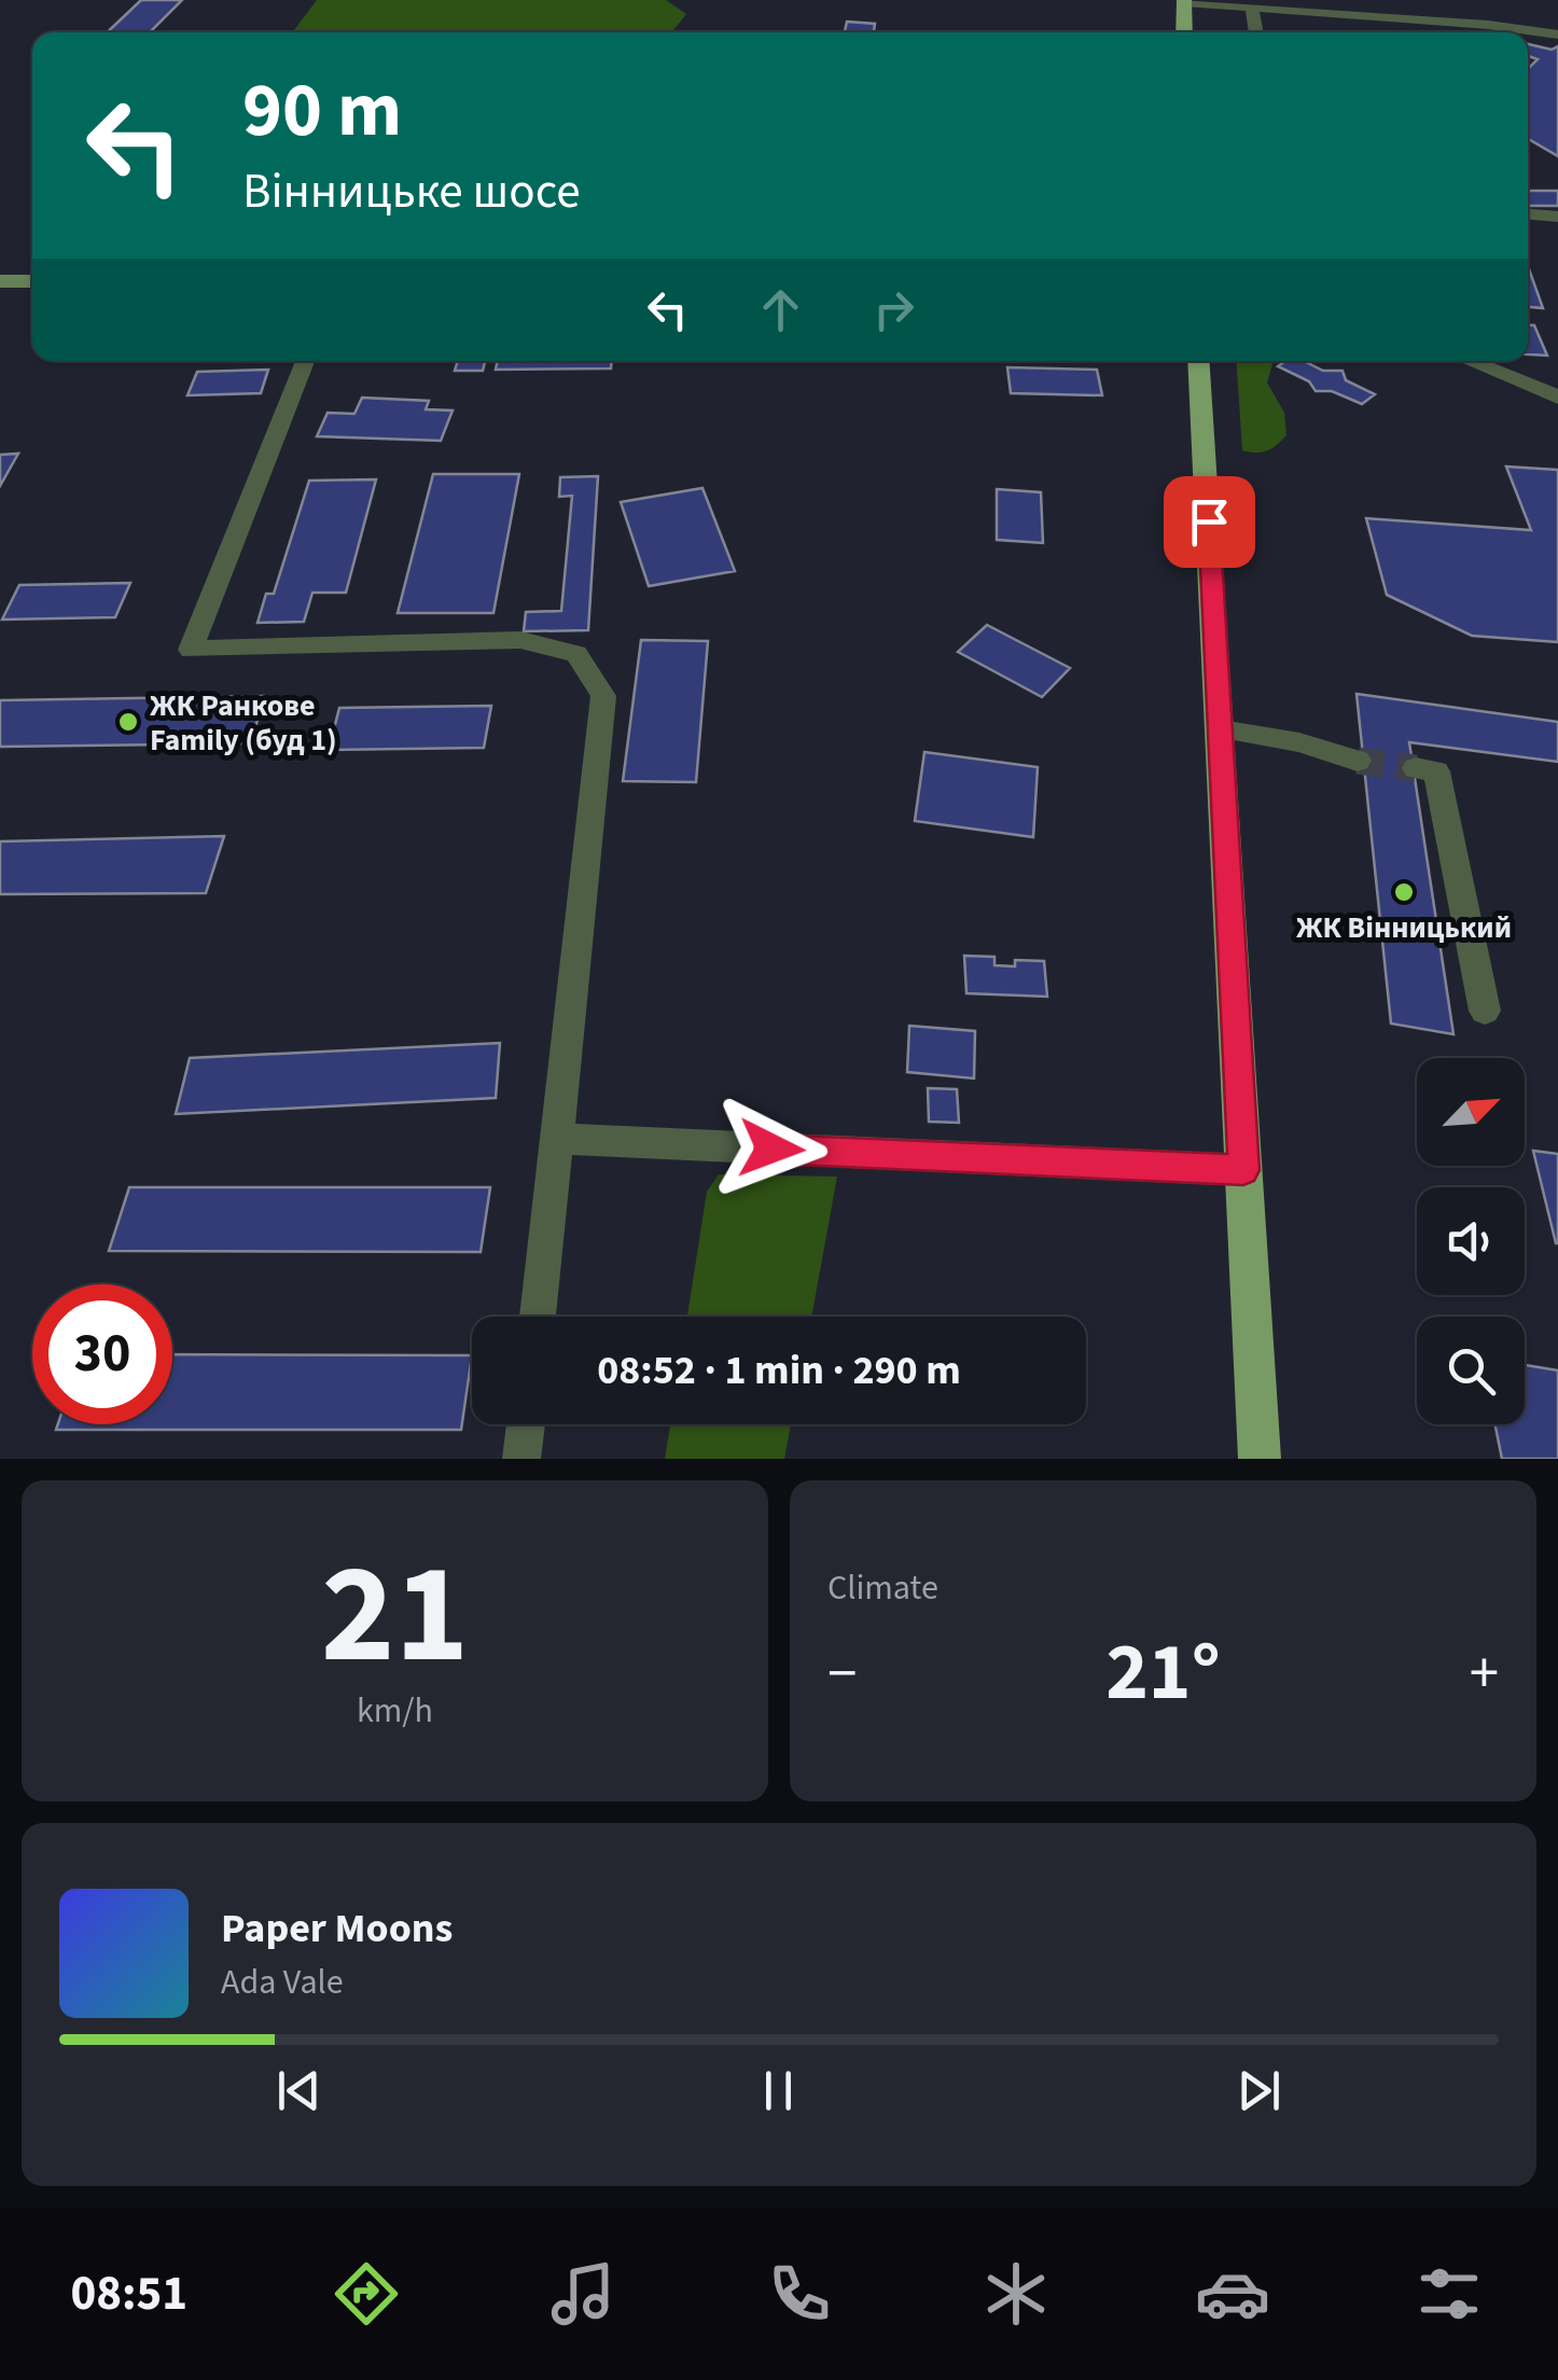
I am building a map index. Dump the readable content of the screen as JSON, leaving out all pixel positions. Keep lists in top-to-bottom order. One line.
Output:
{"places":["ЖК Ранкове Family (буд 1)","ЖК Вінницький"],"north":"top right","page":{"turn":["90 m","Вінницьке шосе"],"limit":"30","trip":"08:52 · 1 min · 290 m","tile":[["21","km/h"],"Climate"],"heat":["−","21°","+"],"song":["Paper Moons","Ada Vale"],"tabs":"08:51"}}
